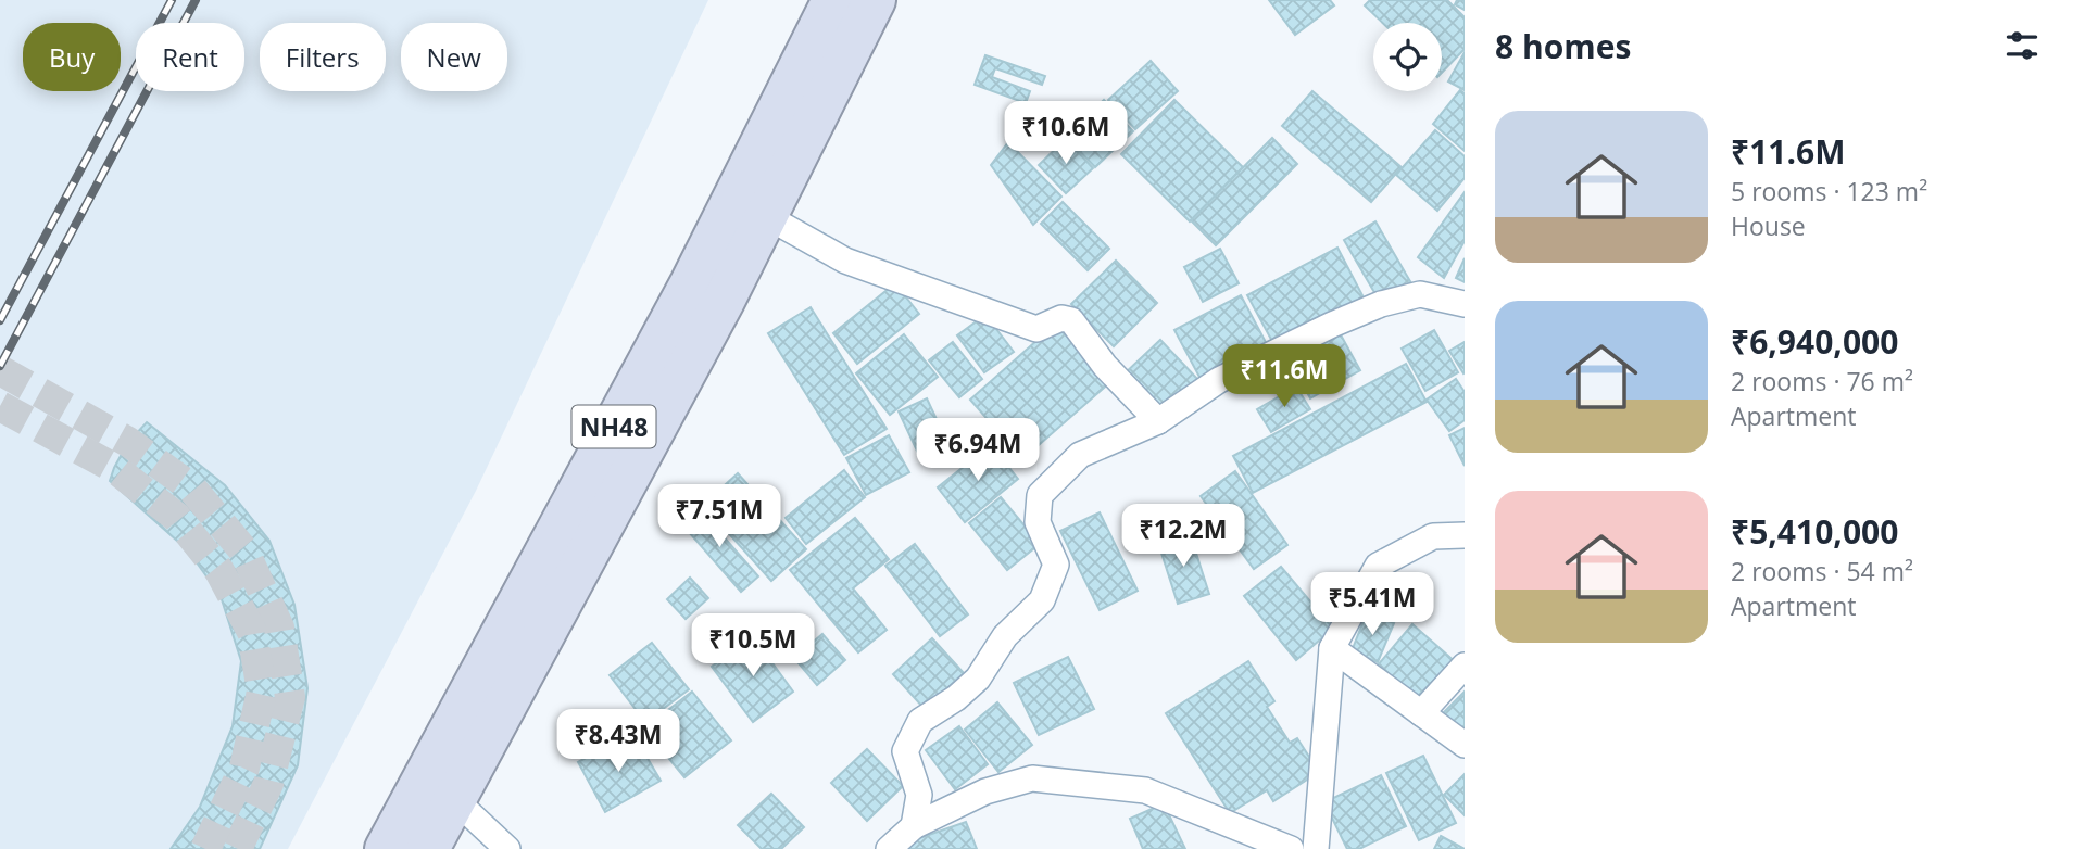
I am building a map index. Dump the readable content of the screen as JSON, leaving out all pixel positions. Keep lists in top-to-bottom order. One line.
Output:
{"streets":{"highway":["NH48"]},"page":{"heading":"8 homes","chip":["Buy","Rent","Filters","New"],"list":[{"name":"₹11.6M","note":"5 rooms · 123 m² · House"},{"name":"₹6,940,000","note":"2 rooms · 76 m² · Apartment"},{"name":"₹5,410,000","note":"2 rooms · 54 m² · Apartment"}],"price":["₹10.6M","₹11.6M","₹6.94M","₹7.51M","₹12.2M","₹5.41M","₹10.5M","₹8.43M"]}}
